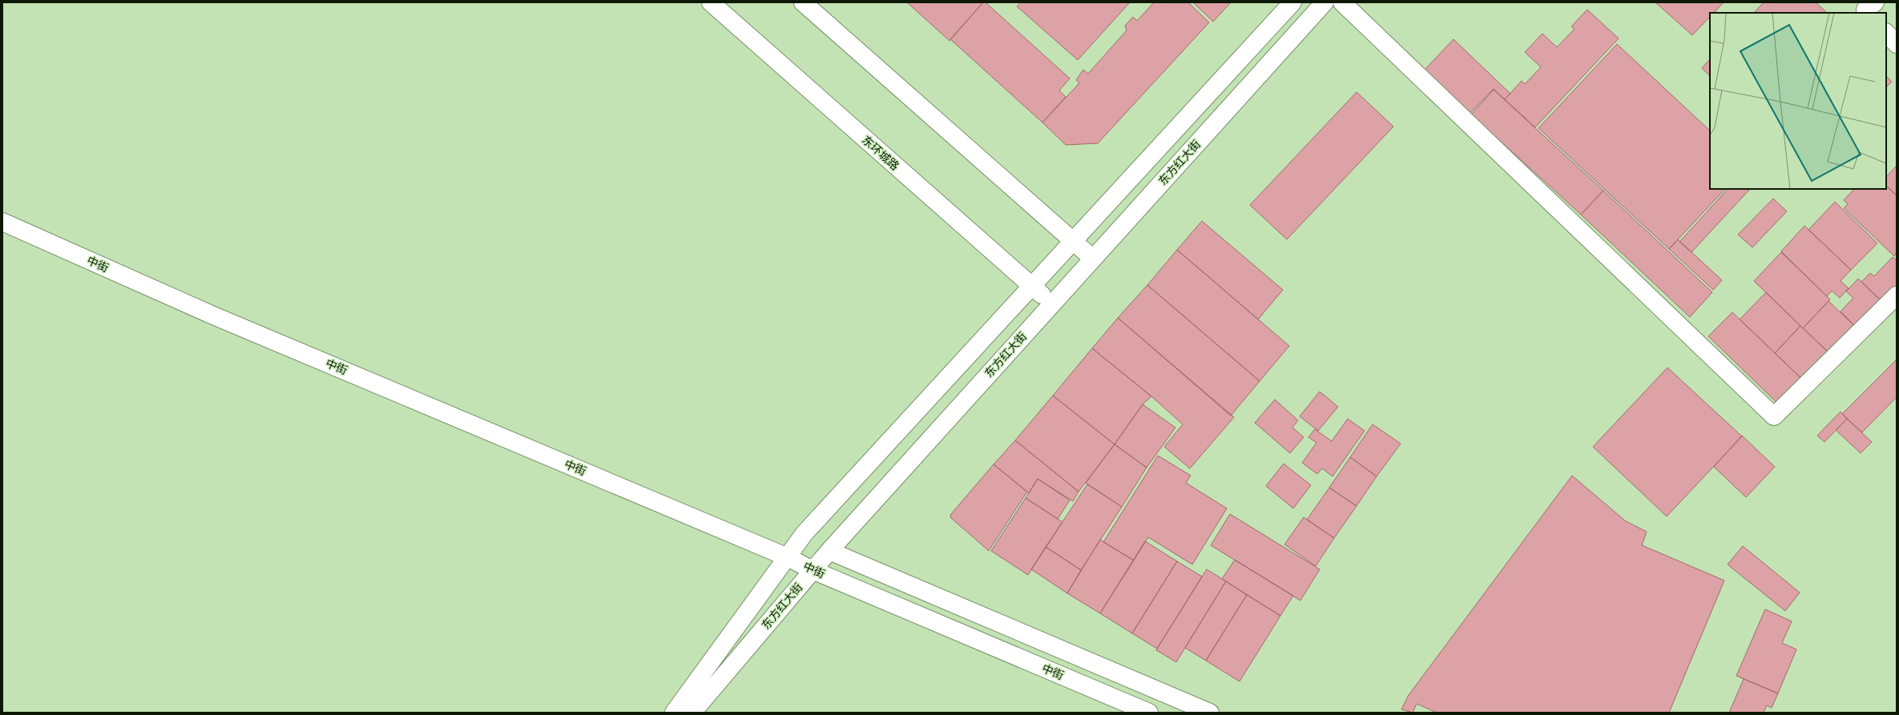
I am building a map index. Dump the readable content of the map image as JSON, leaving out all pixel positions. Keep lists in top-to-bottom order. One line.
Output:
{"streets":{"main road":["东环城路","东方红大街","中街"]},"crossings":[["东环城路","东方红大街"],["东方红大街","中街"]]}
